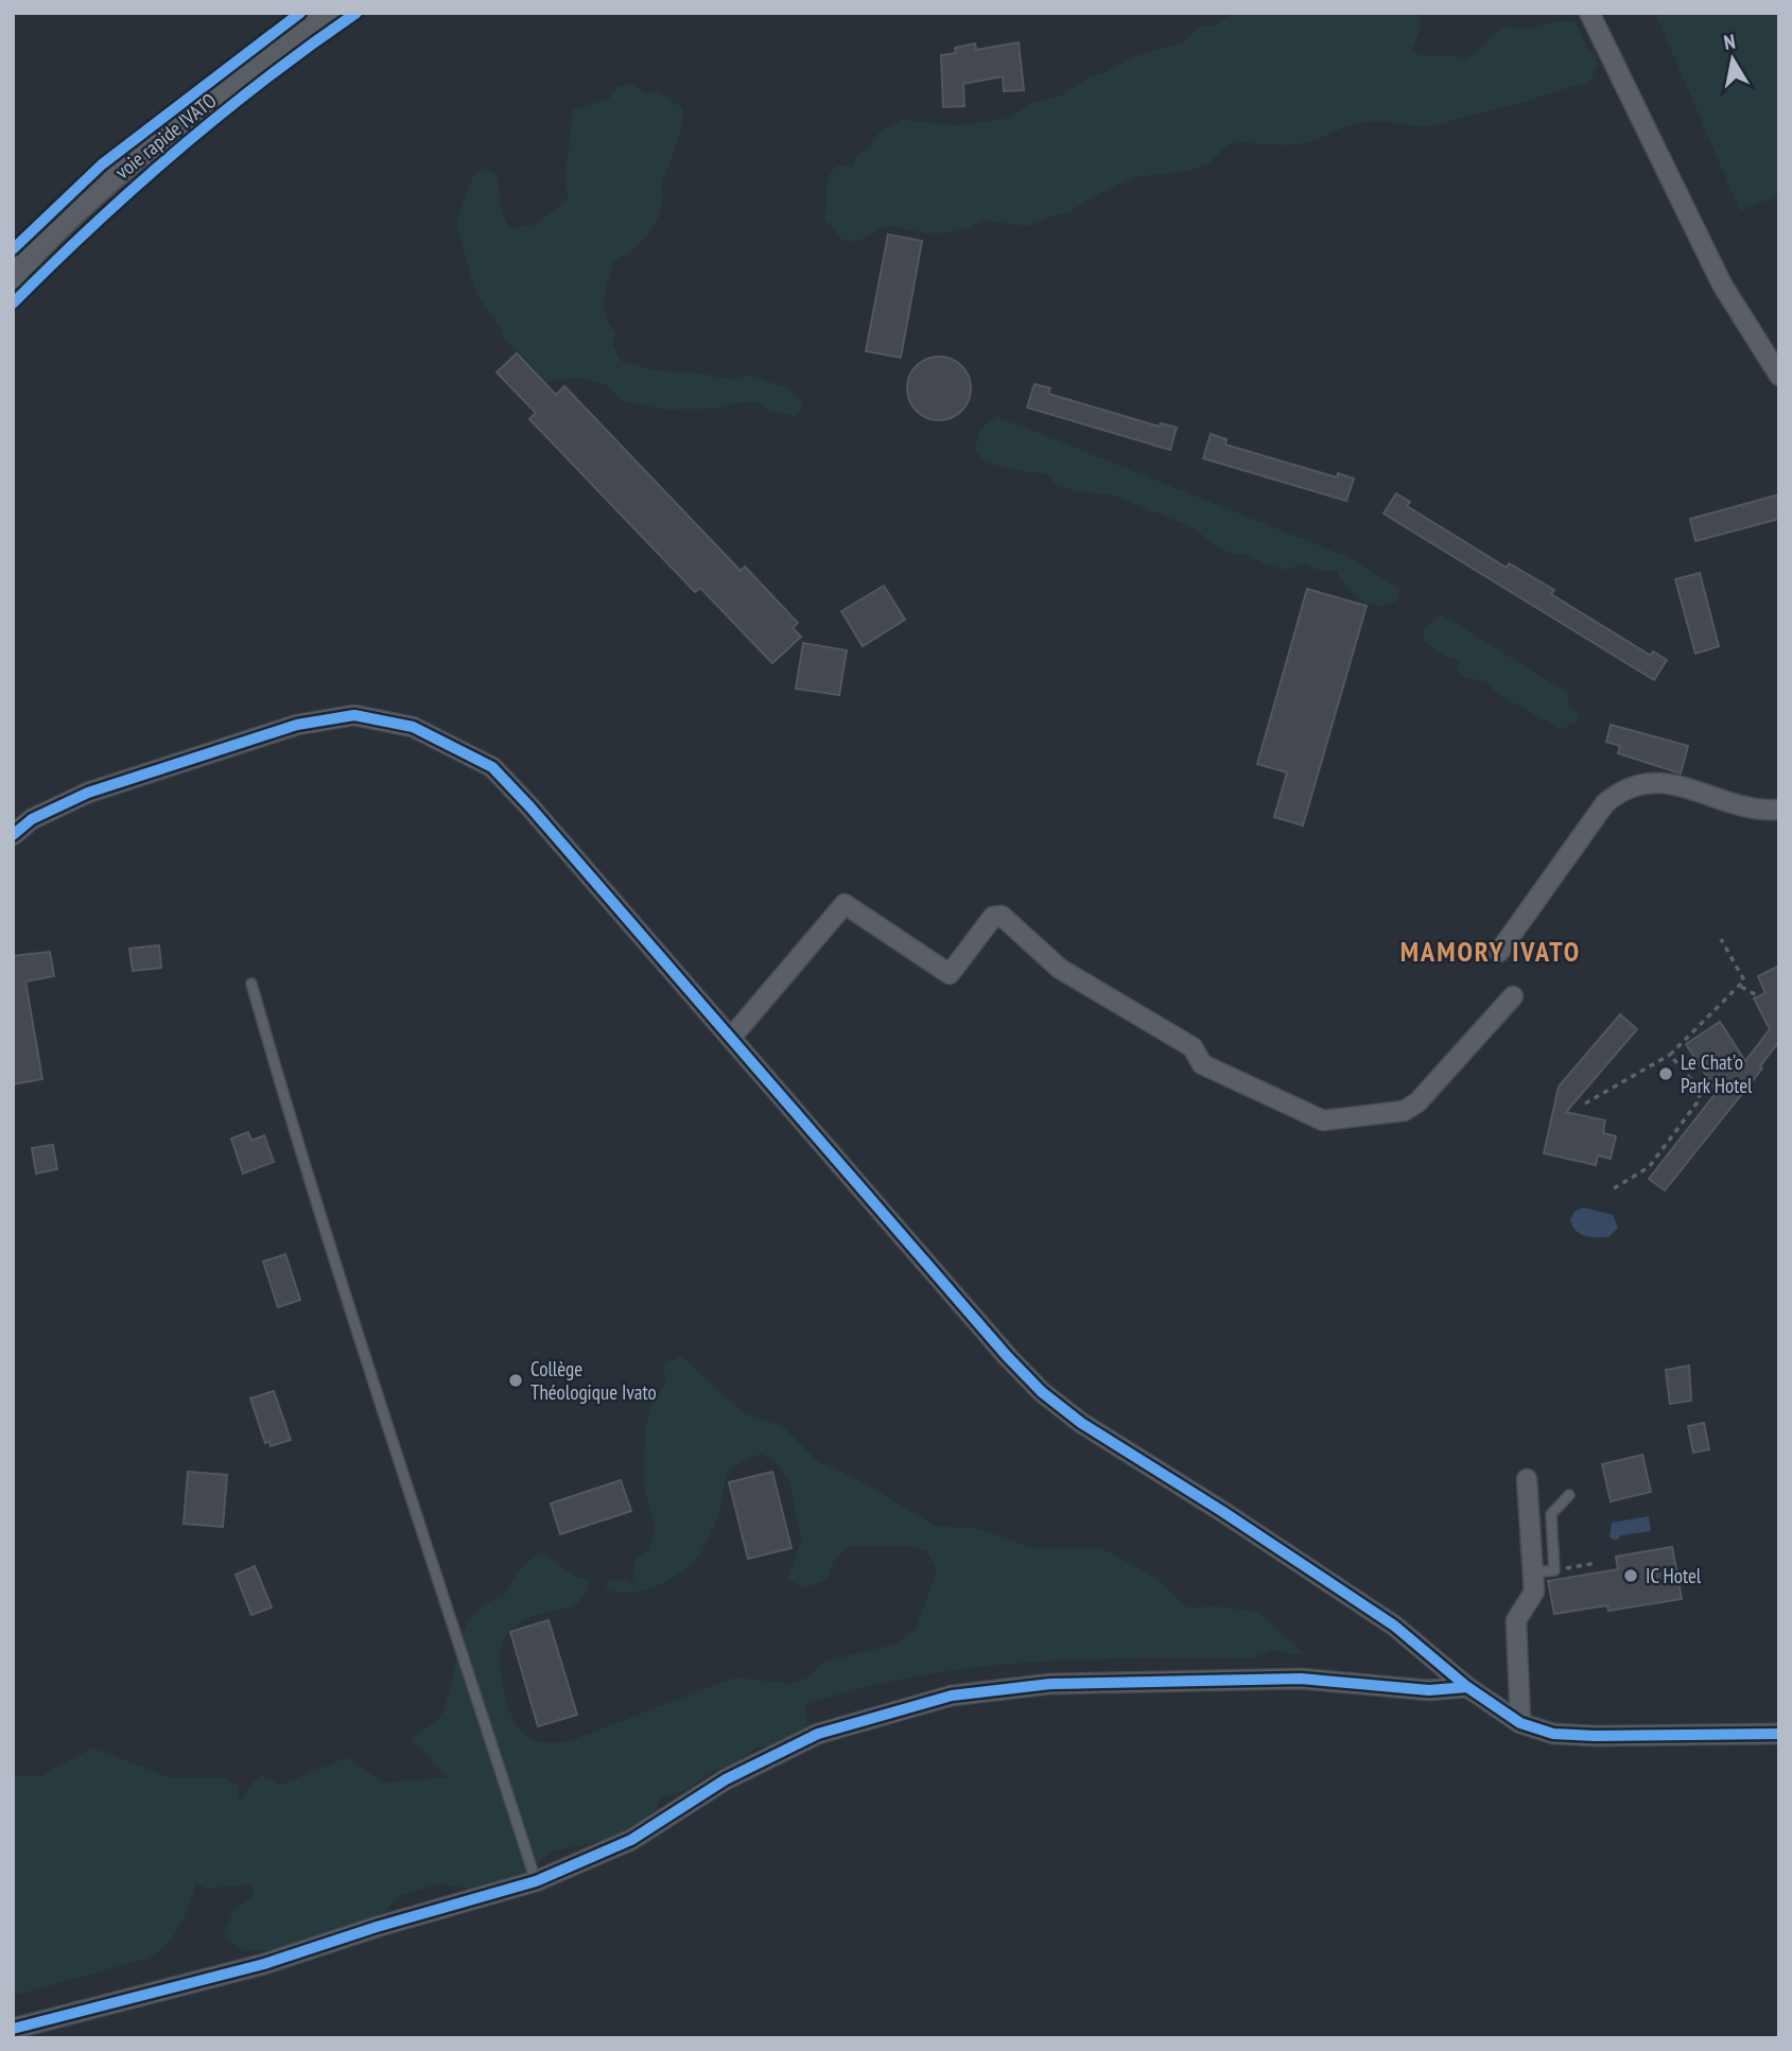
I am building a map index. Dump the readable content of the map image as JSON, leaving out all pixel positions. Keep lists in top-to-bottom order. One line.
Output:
{"streets":{"main road":["voie rapide IVATO"]},"districts":["MAMORY IVATO"],"places":["Le Chat'o Park Hotel","Collège Théologique Ivato","IC Hotel"],"north":"top"}
